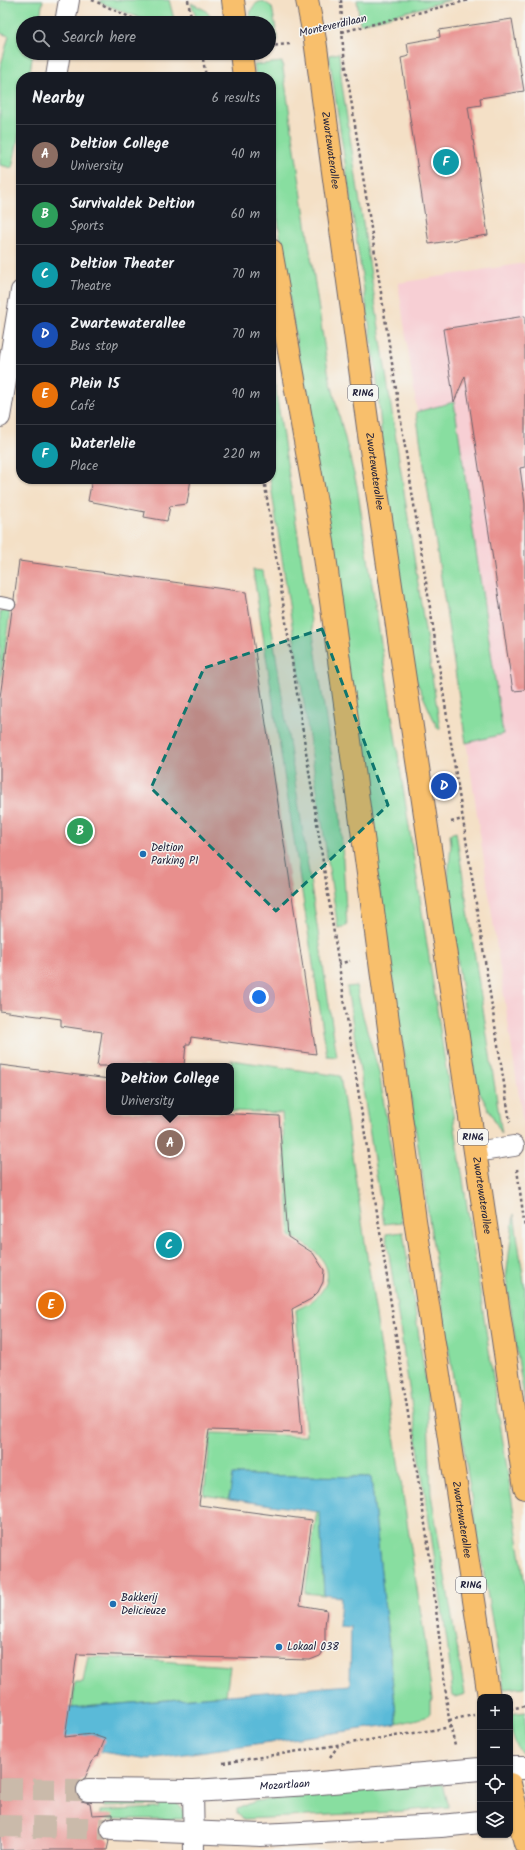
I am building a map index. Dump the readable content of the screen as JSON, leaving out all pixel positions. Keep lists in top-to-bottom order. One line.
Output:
{"streets":{"main road":["Zwartewaterallee","RING"],"street":["Mozartlaan"],"path":["Monteverdilaan"]},"crossings":[["Monteverdilaan","Zwartewaterallee"]],"places":["Deltion Parking P1","Bakkerij Delicieuze","Lokaal 038"],"page":{"search":"Search here","heading":["Nearby","6 results"],"list":[{"mark":"A","name":"Deltion College","note":"University","value":"40 m"},{"mark":"B","name":"Survivaldek Deltion","note":"Sports","value":"60 m"},{"mark":"C","name":"Deltion Theater","note":"Theatre","value":"70 m"},{"mark":"D","name":"Zwartewaterallee","note":"Bus stop","value":"70 m"},{"mark":"E","name":"Plein 15","note":"Café","value":"90 m"},{"mark":"F","name":"Waterlelie","note":"Place","value":"220 m"}],"pins":["F","D","B","A","C","E"],"popup":["Deltion College","University"],"map_buttons":["+","−"]}}
